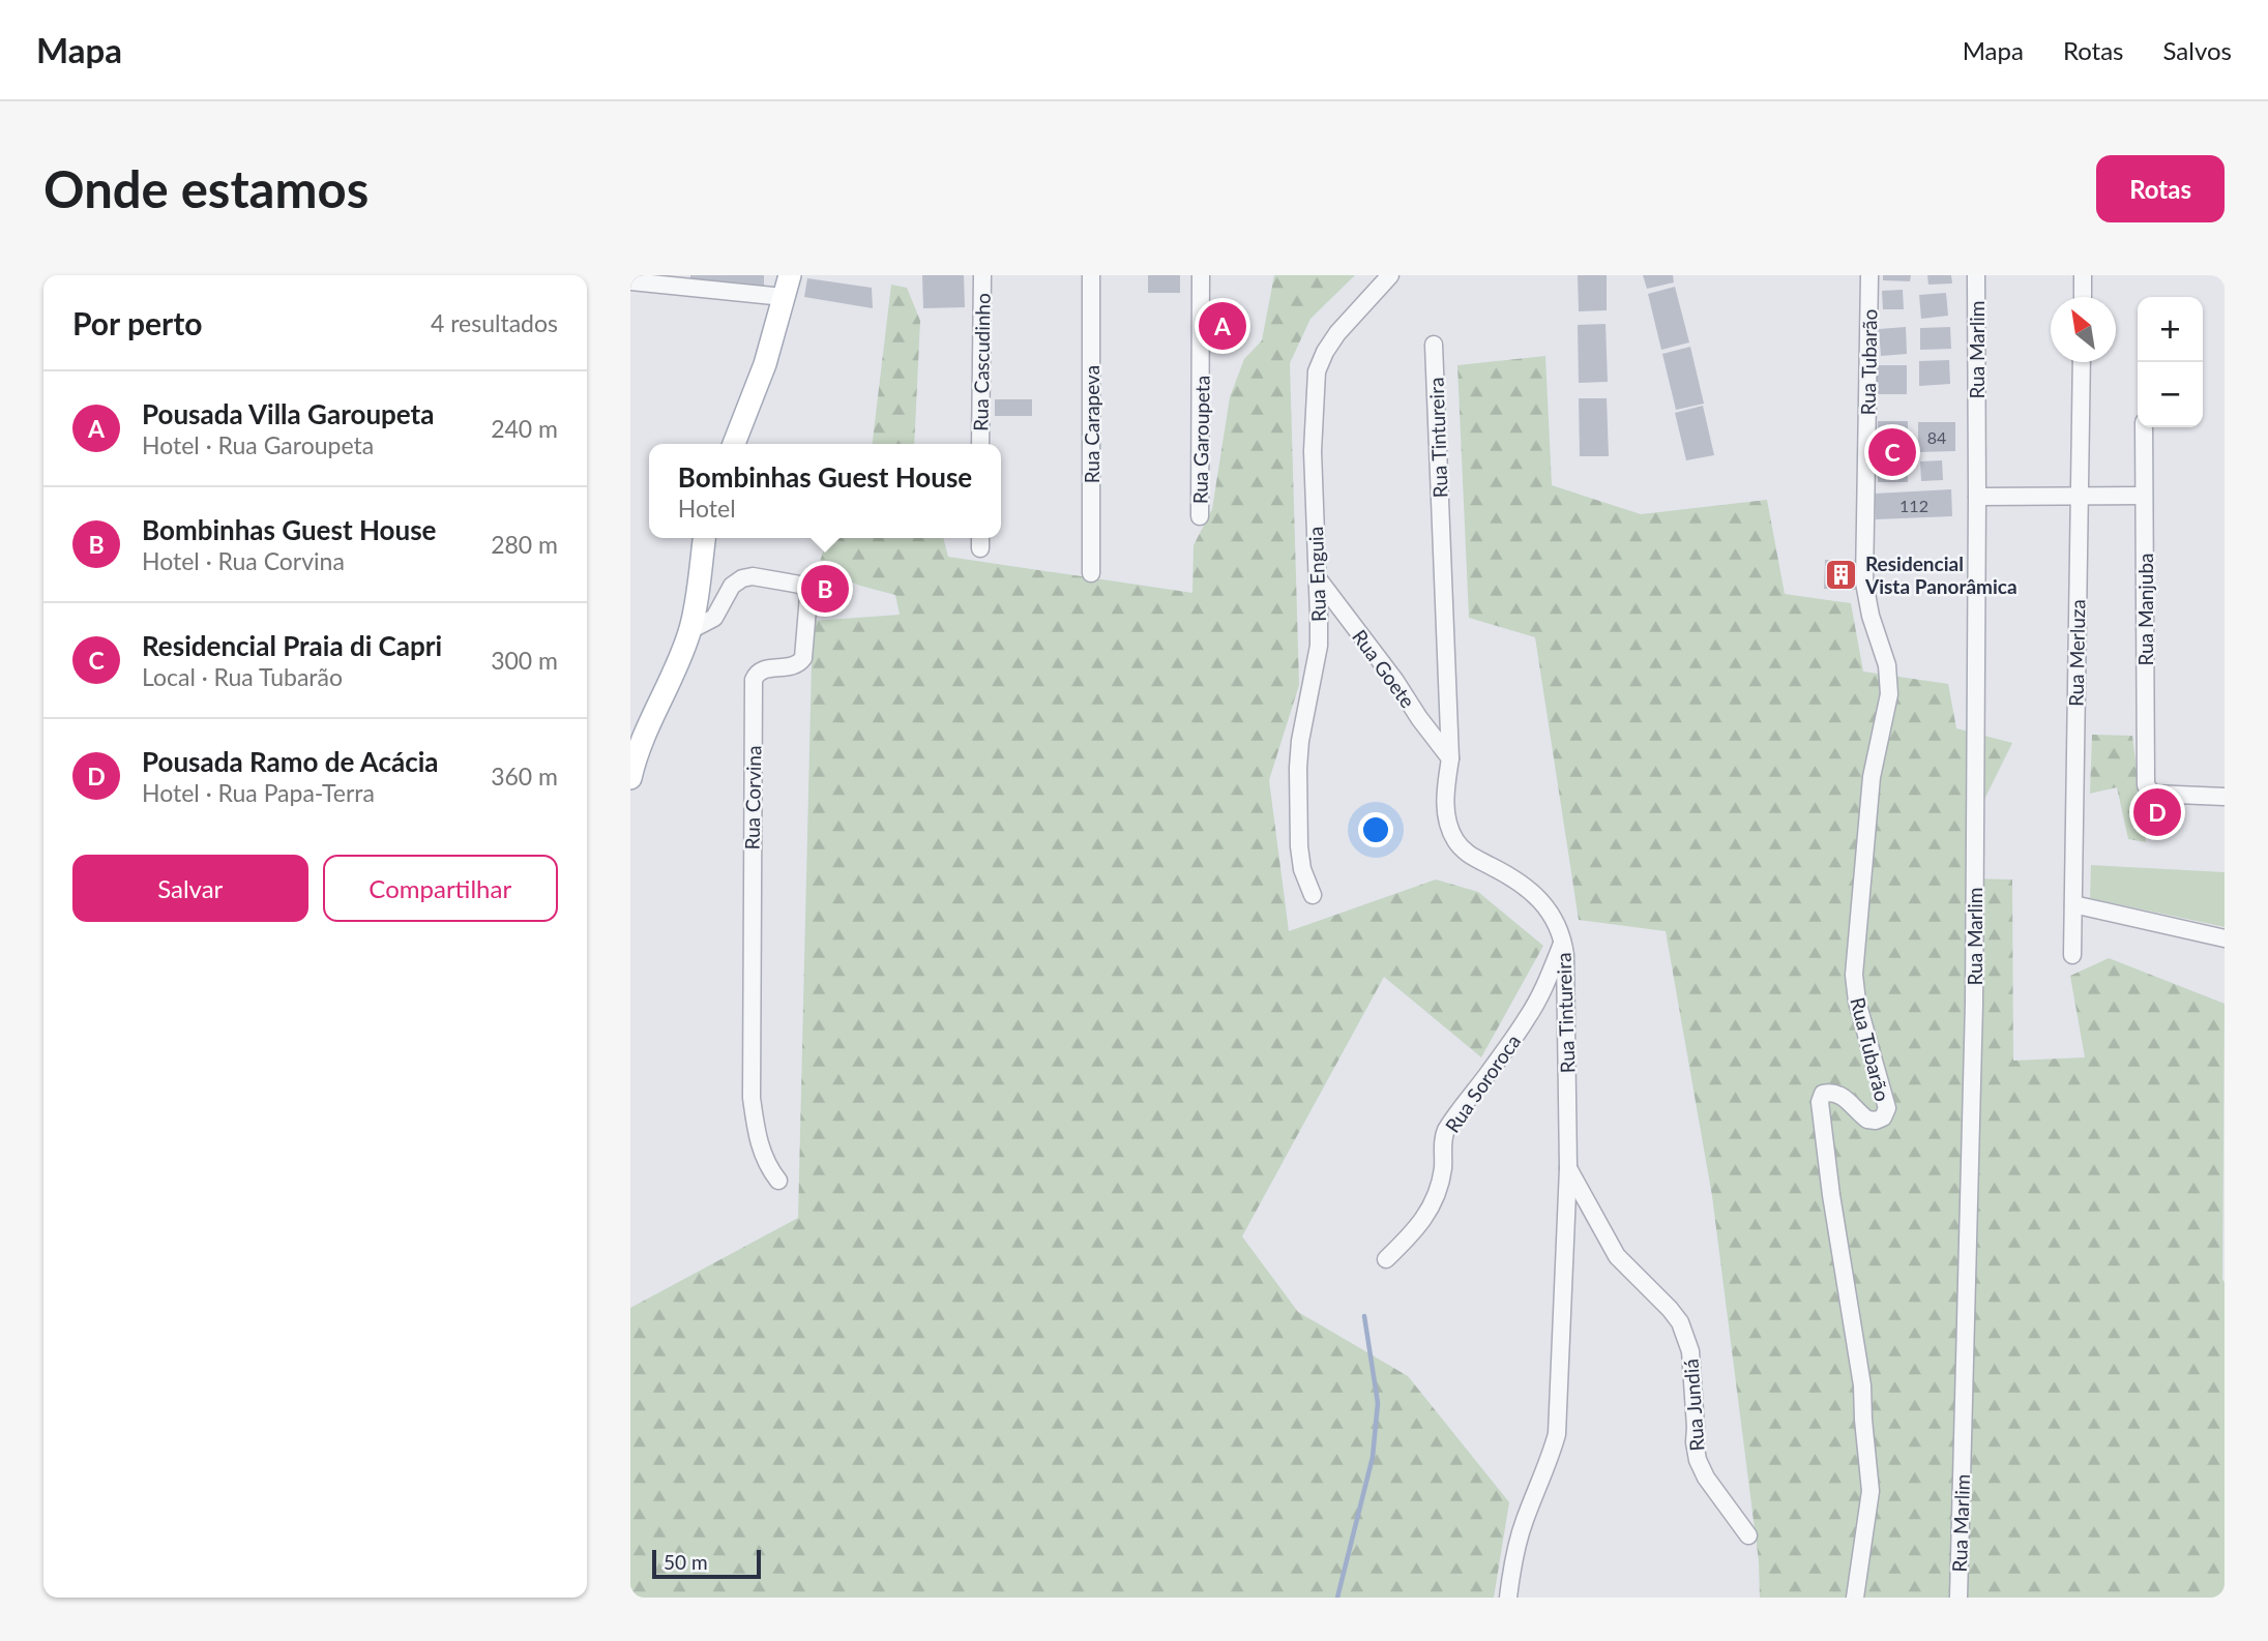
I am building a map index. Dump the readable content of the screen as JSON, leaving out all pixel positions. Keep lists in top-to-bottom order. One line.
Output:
{"streets":{"street":["Rua Marlim","Rua Cascudinho","Rua Tubarão","Rua Carapeva","Rua Tintureira","Rua Garoupeta","Rua Enguia","Rua Manjuba","Rua Merluza","Rua Goete","Rua Corvina","Rua Sororoca","Rua Jundiá"]},"crossings":[["Rua Tintureira","Rua Goete"],["Rua Tintureira","Rua Sororoca"],["Rua Tintureira","Rua Jundiá"],["Rua Enguia","Rua Goete"]],"places":{"building":["Residencial Vista Panorâmica"]},"house_numbers":["84","112"],"scale_bar":"50 m","north":"top left","page":{"header":"Mapa","nav":["Mapa","Rotas","Salvos"],"buttons":["Rotas",["Salvar","Compartilhar"]],"title":"Onde estamos","heading":["Por perto","4 resultados"],"map_buttons":["+","−"],"pins":["A","C","B","D"],"list":[{"mark":"A","name":"Pousada Villa Garoupeta","note":"Hotel · Rua Garoupeta","value":"240 m"},{"mark":"B","name":"Bombinhas Guest House","note":"Hotel · Rua Corvina","value":"280 m"},{"mark":"C","name":"Residencial Praia di Capri","note":"Local · Rua Tubarão","value":"300 m"},{"mark":"D","name":"Pousada Ramo de Acácia","note":"Hotel · Rua Papa-Terra","value":"360 m"}],"popup":["Bombinhas Guest House","Hotel"],"scale":"50 m"}}
